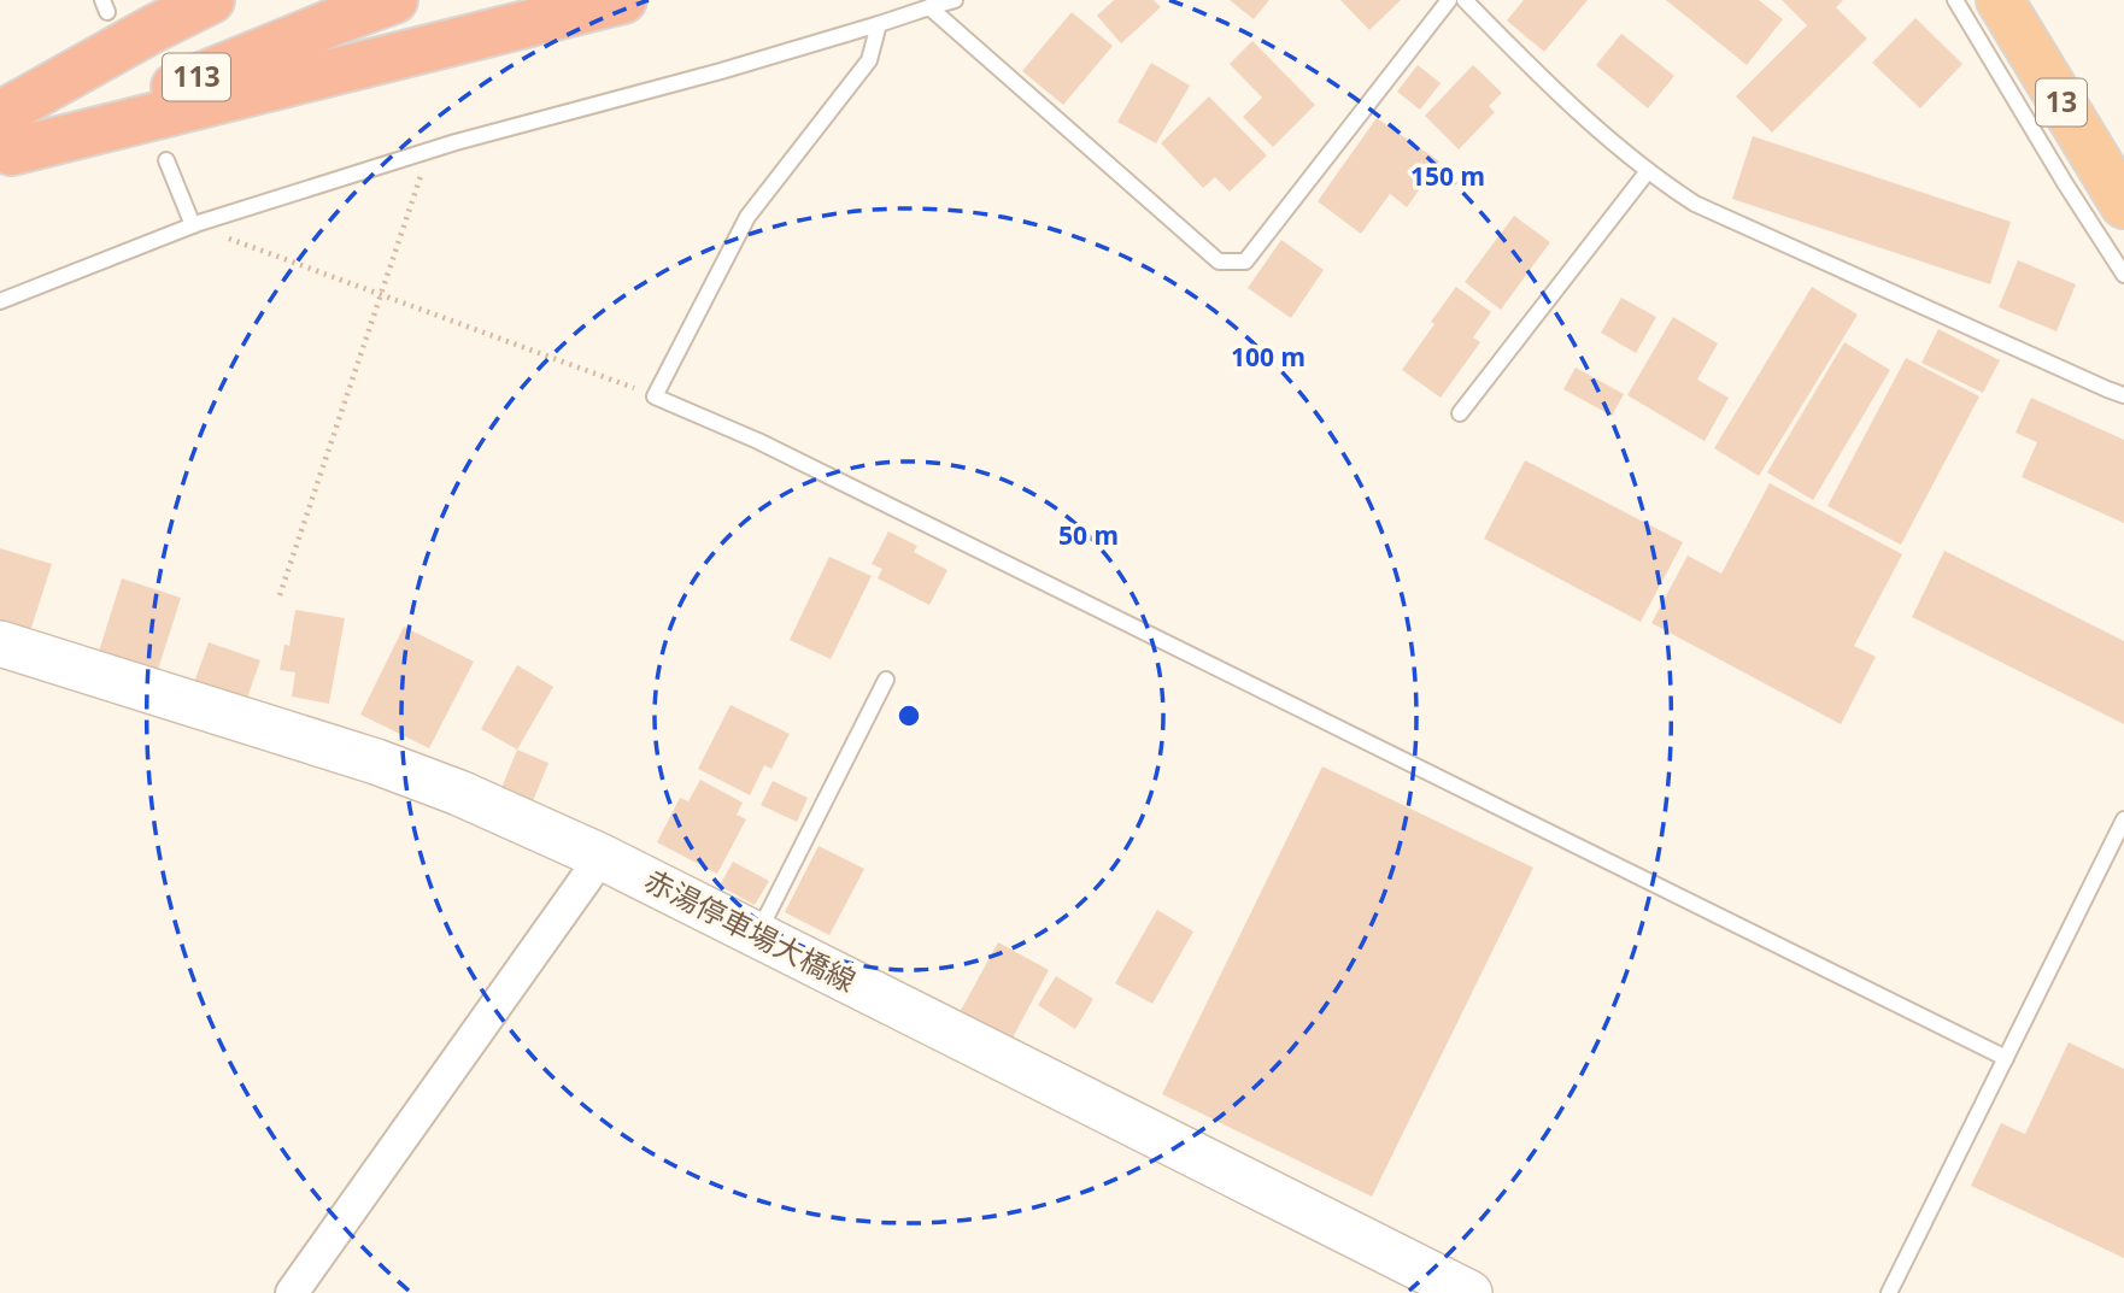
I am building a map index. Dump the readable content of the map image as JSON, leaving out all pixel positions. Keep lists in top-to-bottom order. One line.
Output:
{"streets":{"highway":["113","13"],"main road":["赤湯停車場大橋線"]},"rings":["150 m","100 m","50 m"]}
